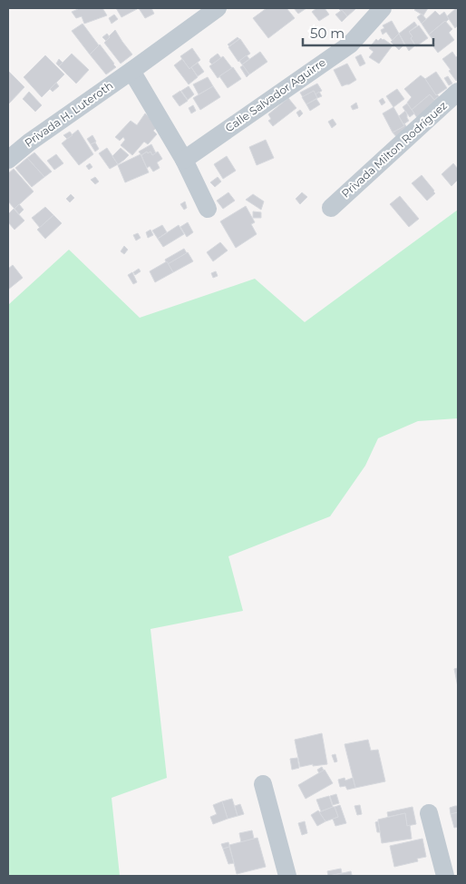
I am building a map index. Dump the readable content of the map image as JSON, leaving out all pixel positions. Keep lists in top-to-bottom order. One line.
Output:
{"streets":{"street":["Calle Salvador Aguirre","Privada H. Luteroth","Privada Milton Rodríguez"]},"scale_bar":"50 m"}
